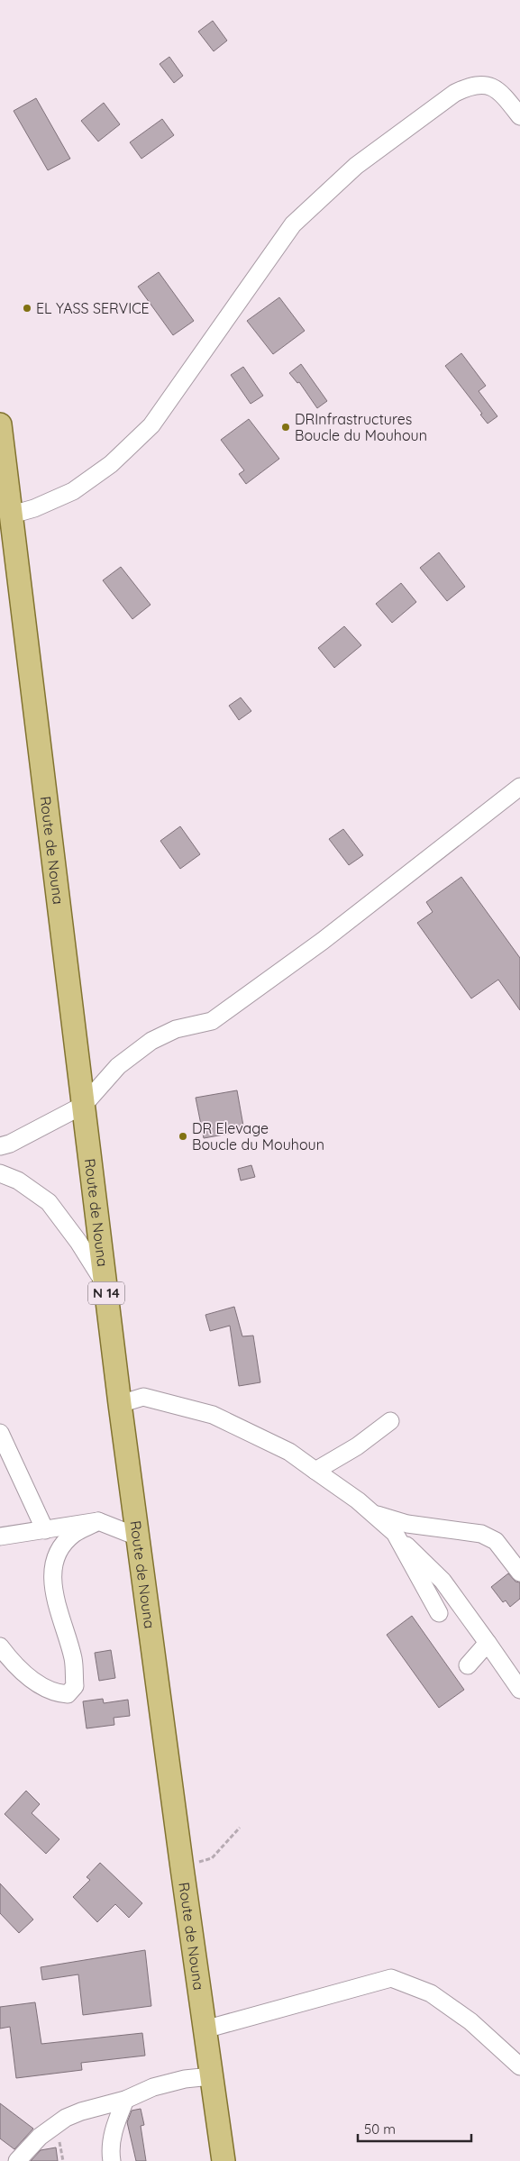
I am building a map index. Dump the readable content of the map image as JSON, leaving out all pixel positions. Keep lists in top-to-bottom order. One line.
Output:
{"streets":{"main road":["Route de Nouna","N 14"]},"places":["EL YASS SERVICE","DRInfrastructures Boucle du Mouhoun","DR Elevage Boucle du Mouhoun"],"scale_bar":"50 m"}
